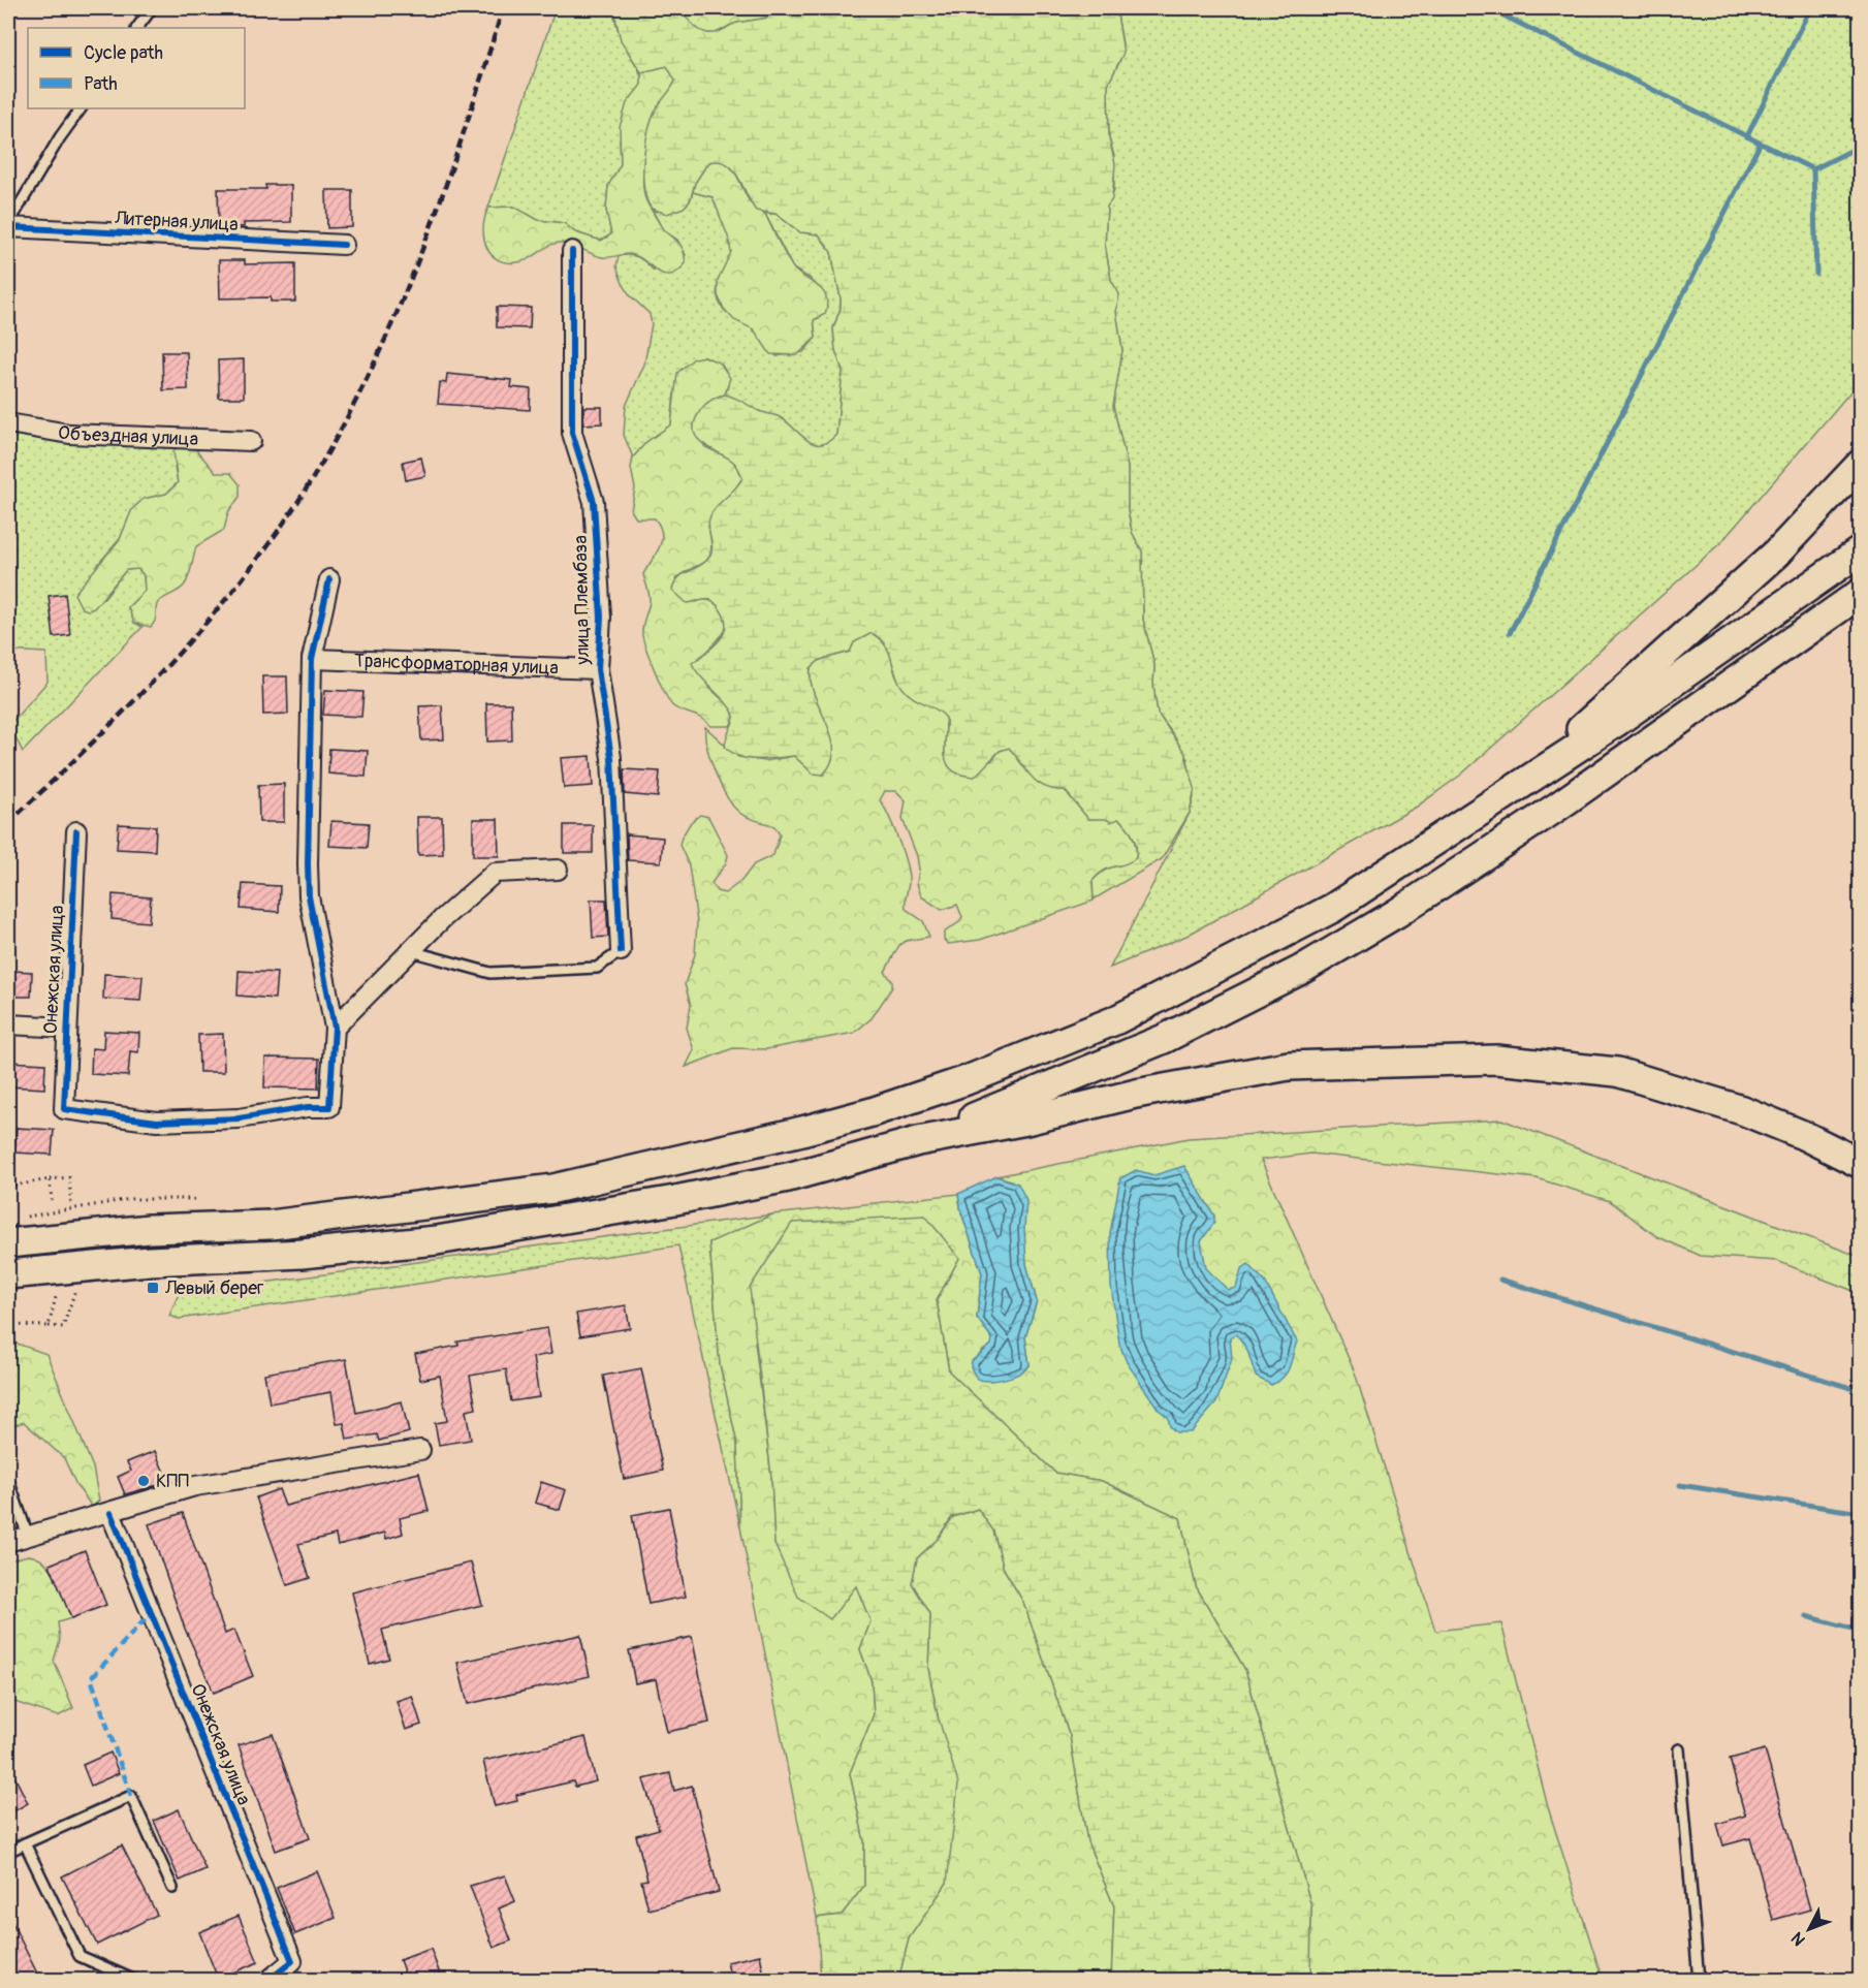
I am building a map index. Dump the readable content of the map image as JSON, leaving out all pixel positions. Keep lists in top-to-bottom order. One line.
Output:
{"streets":{"street":["Литерная улица","Объездная улица","улица Плембаза","Трансформаторная улица","Онежская улица"]},"crossings":[["улица Плембаза","Трансформаторная улица"]],"places":{"transit":["Левый берег"],"other":["КПП"]},"legend":["Cycle path","Path"],"north":"bottom left"}
